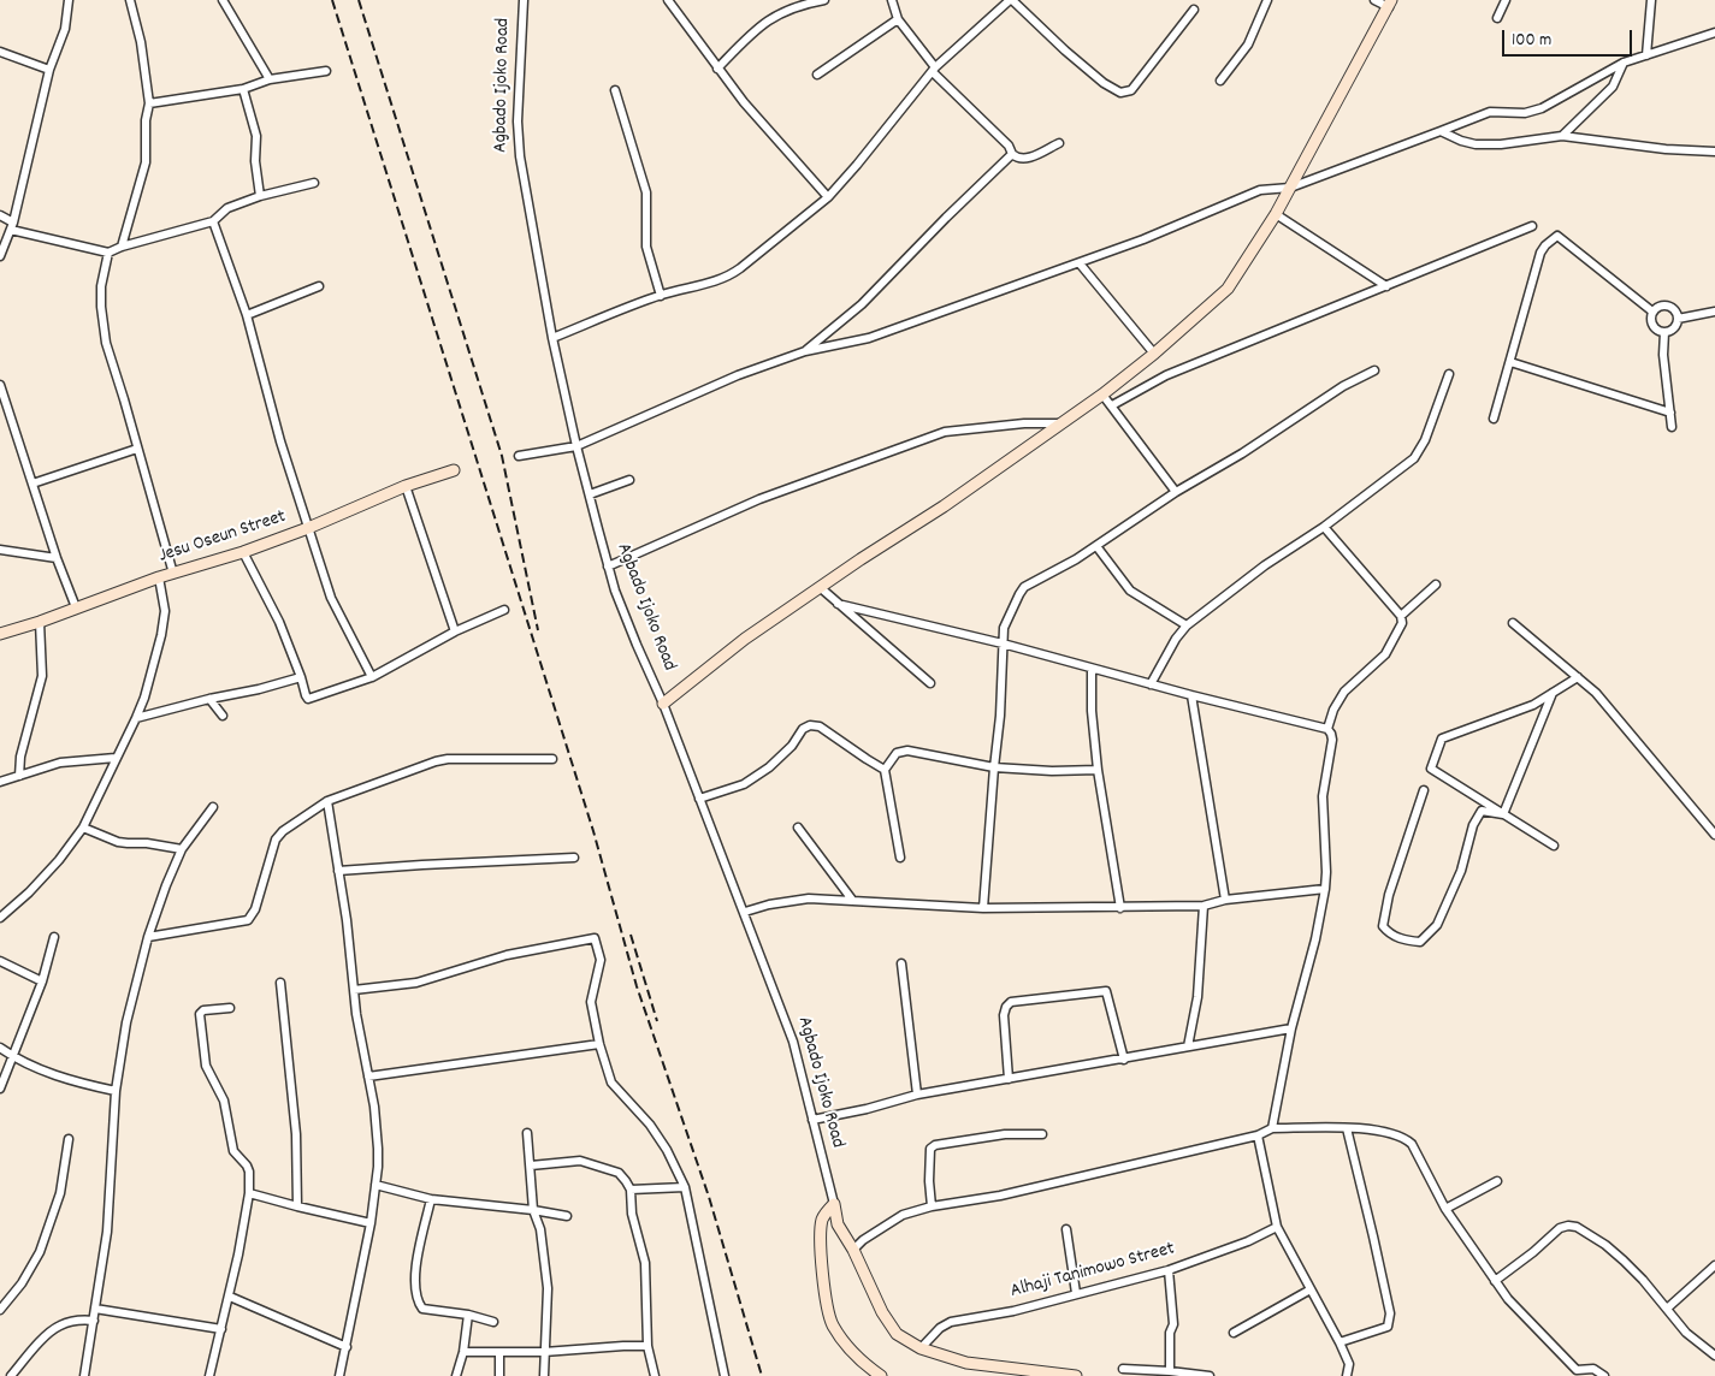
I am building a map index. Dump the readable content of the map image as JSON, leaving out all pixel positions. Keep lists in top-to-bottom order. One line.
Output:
{"streets":{"main road":["Agbado Ijoko Road","Jesu Oseun Street"],"street":["Alhaji Tanimowo Street"]},"crossings":[["Agbado Ijoko Road","Alhaji Tanimowo Street"]],"scale_bar":"100 m"}
